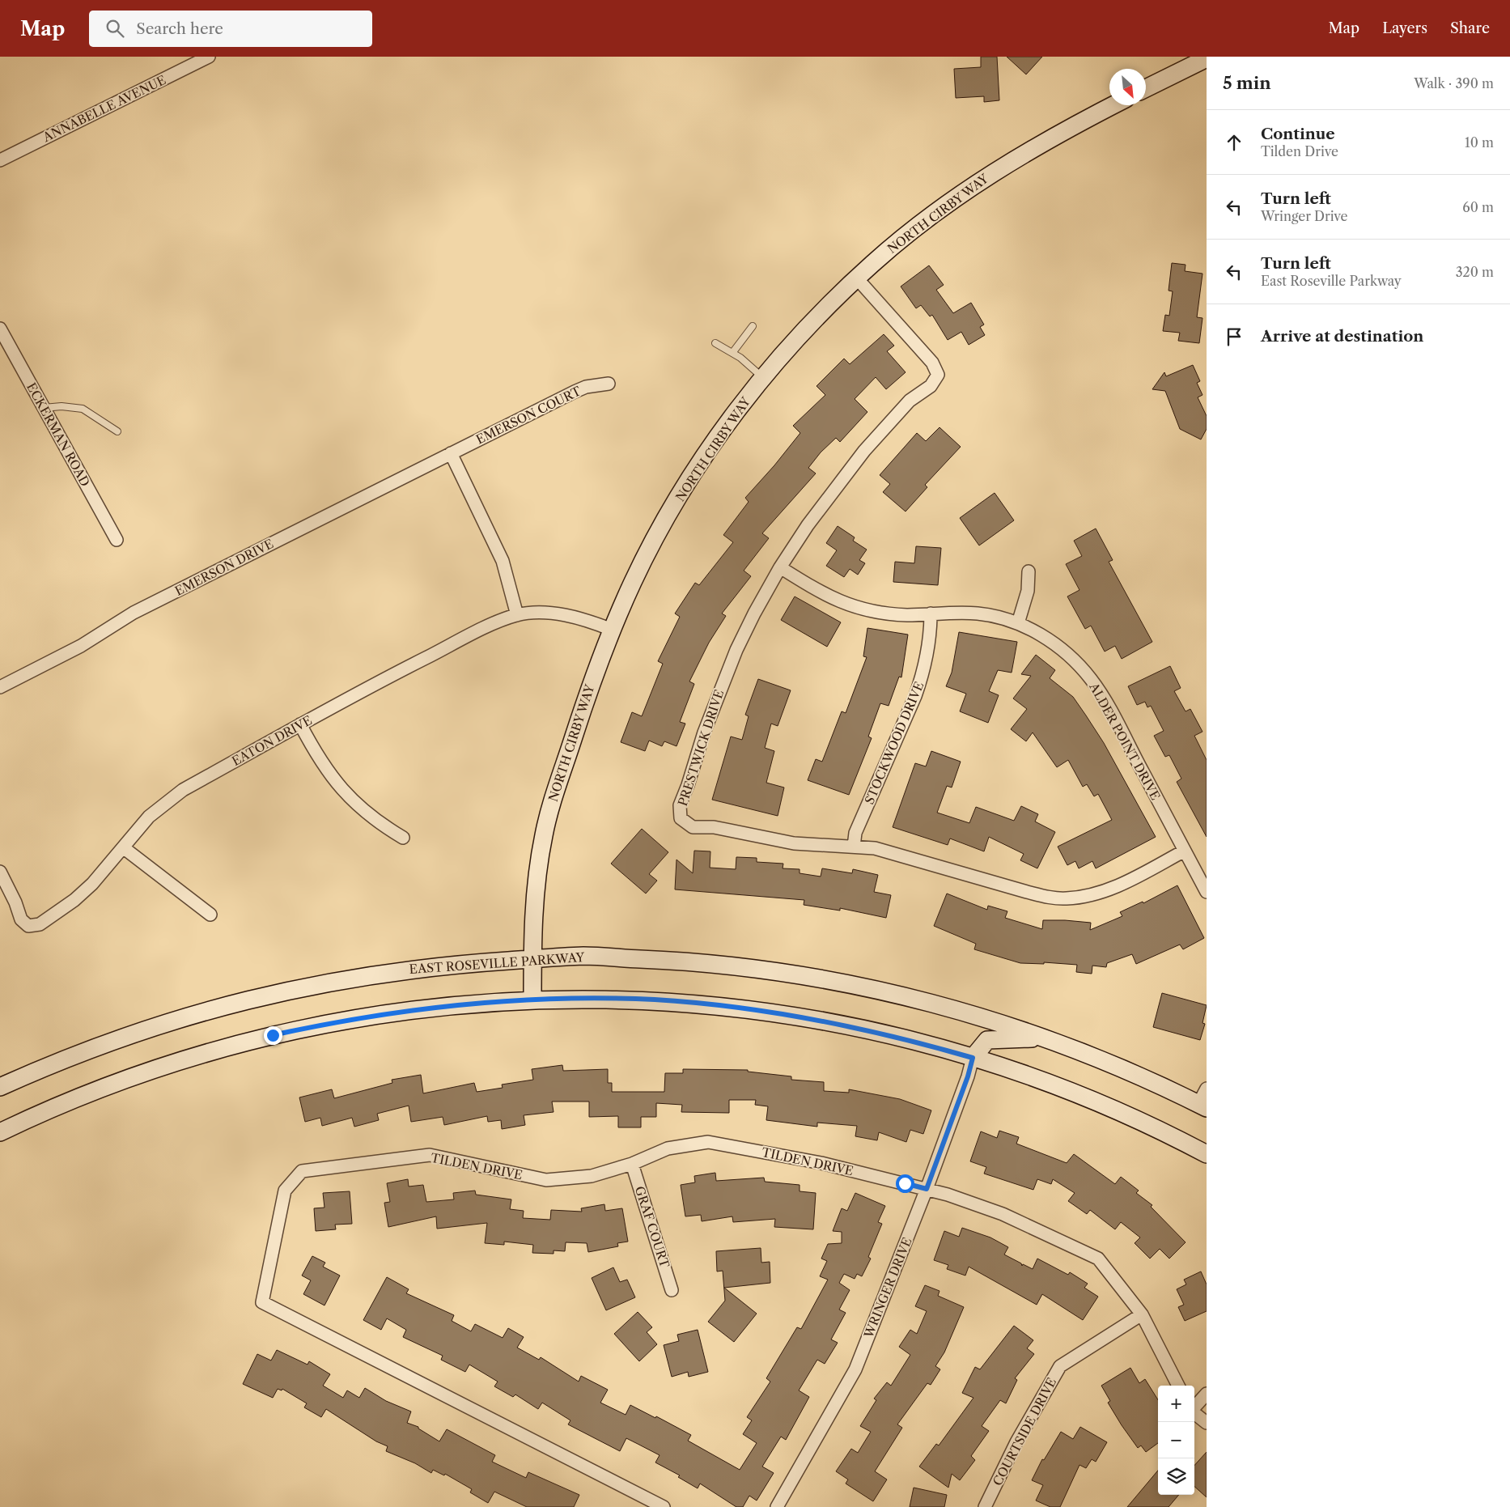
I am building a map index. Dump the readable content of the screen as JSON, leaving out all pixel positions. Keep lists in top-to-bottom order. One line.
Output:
{"streets":{"main road":["NORTH CIRBY WAY","EAST ROSEVILLE PARKWAY"],"street":["ANNABELLE AVENUE","EMERSON COURT","ECKERMAN ROAD","EMERSON DRIVE","EATON DRIVE","ALDER POINT DRIVE","STOCKWOOD DRIVE","PRESTWICK DRIVE","TILDEN DRIVE","GRAF COURT","WRINGER DRIVE","COURTSIDE DRIVE"]},"crossings":[["NORTH CIRBY WAY","EATON DRIVE"],["NORTH CIRBY WAY","PRESTWICK DRIVE"],["NORTH CIRBY WAY","EAST ROSEVILLE PARKWAY"],["EMERSON COURT","EMERSON DRIVE"],["ALDER POINT DRIVE","STOCKWOOD DRIVE"],["ALDER POINT DRIVE","PRESTWICK DRIVE"],["STOCKWOOD DRIVE","PRESTWICK DRIVE"],["TILDEN DRIVE","GRAF COURT"],["TILDEN DRIVE","WRINGER DRIVE"],["TILDEN DRIVE","COURTSIDE DRIVE"]],"north":"bottom right","page":{"header":"Map","search":"Search here","nav":["Map","Layers","Share"],"heading":["5 min","Walk · 390 m"],"list":[["Continue","Tilden Drive","10 m"],["Turn left","Wringer Drive","60 m"],["Turn left","East Roseville Parkway","320 m"],"Arrive at destination"],"map_buttons":["+","−"]}}
